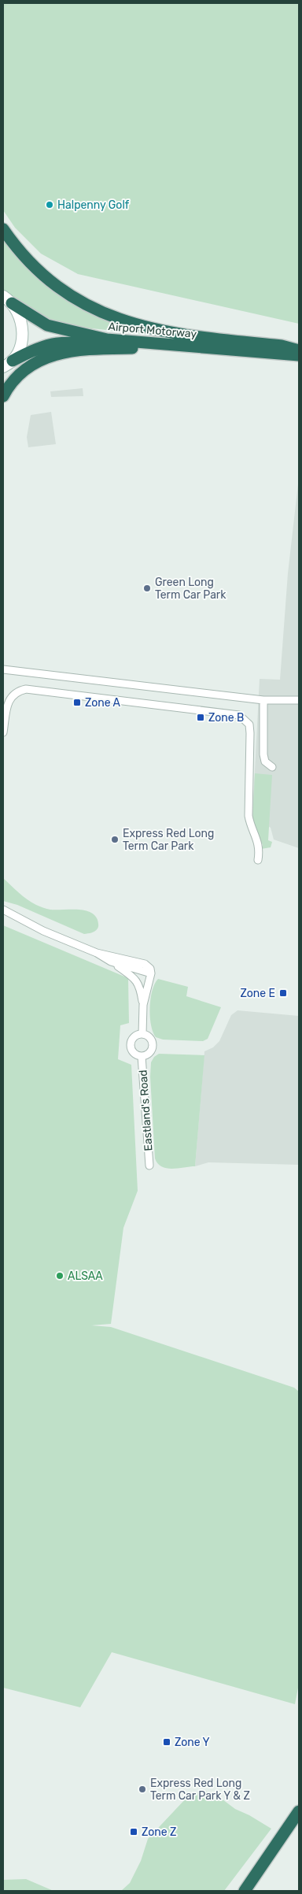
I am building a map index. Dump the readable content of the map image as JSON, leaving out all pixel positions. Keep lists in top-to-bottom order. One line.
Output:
{"streets":{"highway":["Airport Motorway"],"street":["Eastland's Road"]},"places":{"other":["Halpenny Golf","Green Long Term Car Park","Express Red Long Term Car Park","ALSAA","Express Red Long Term Car Park Y & Z"],"transit":["Zone A","Zone B","Zone E","Zone Y","Zone Z"]}}
